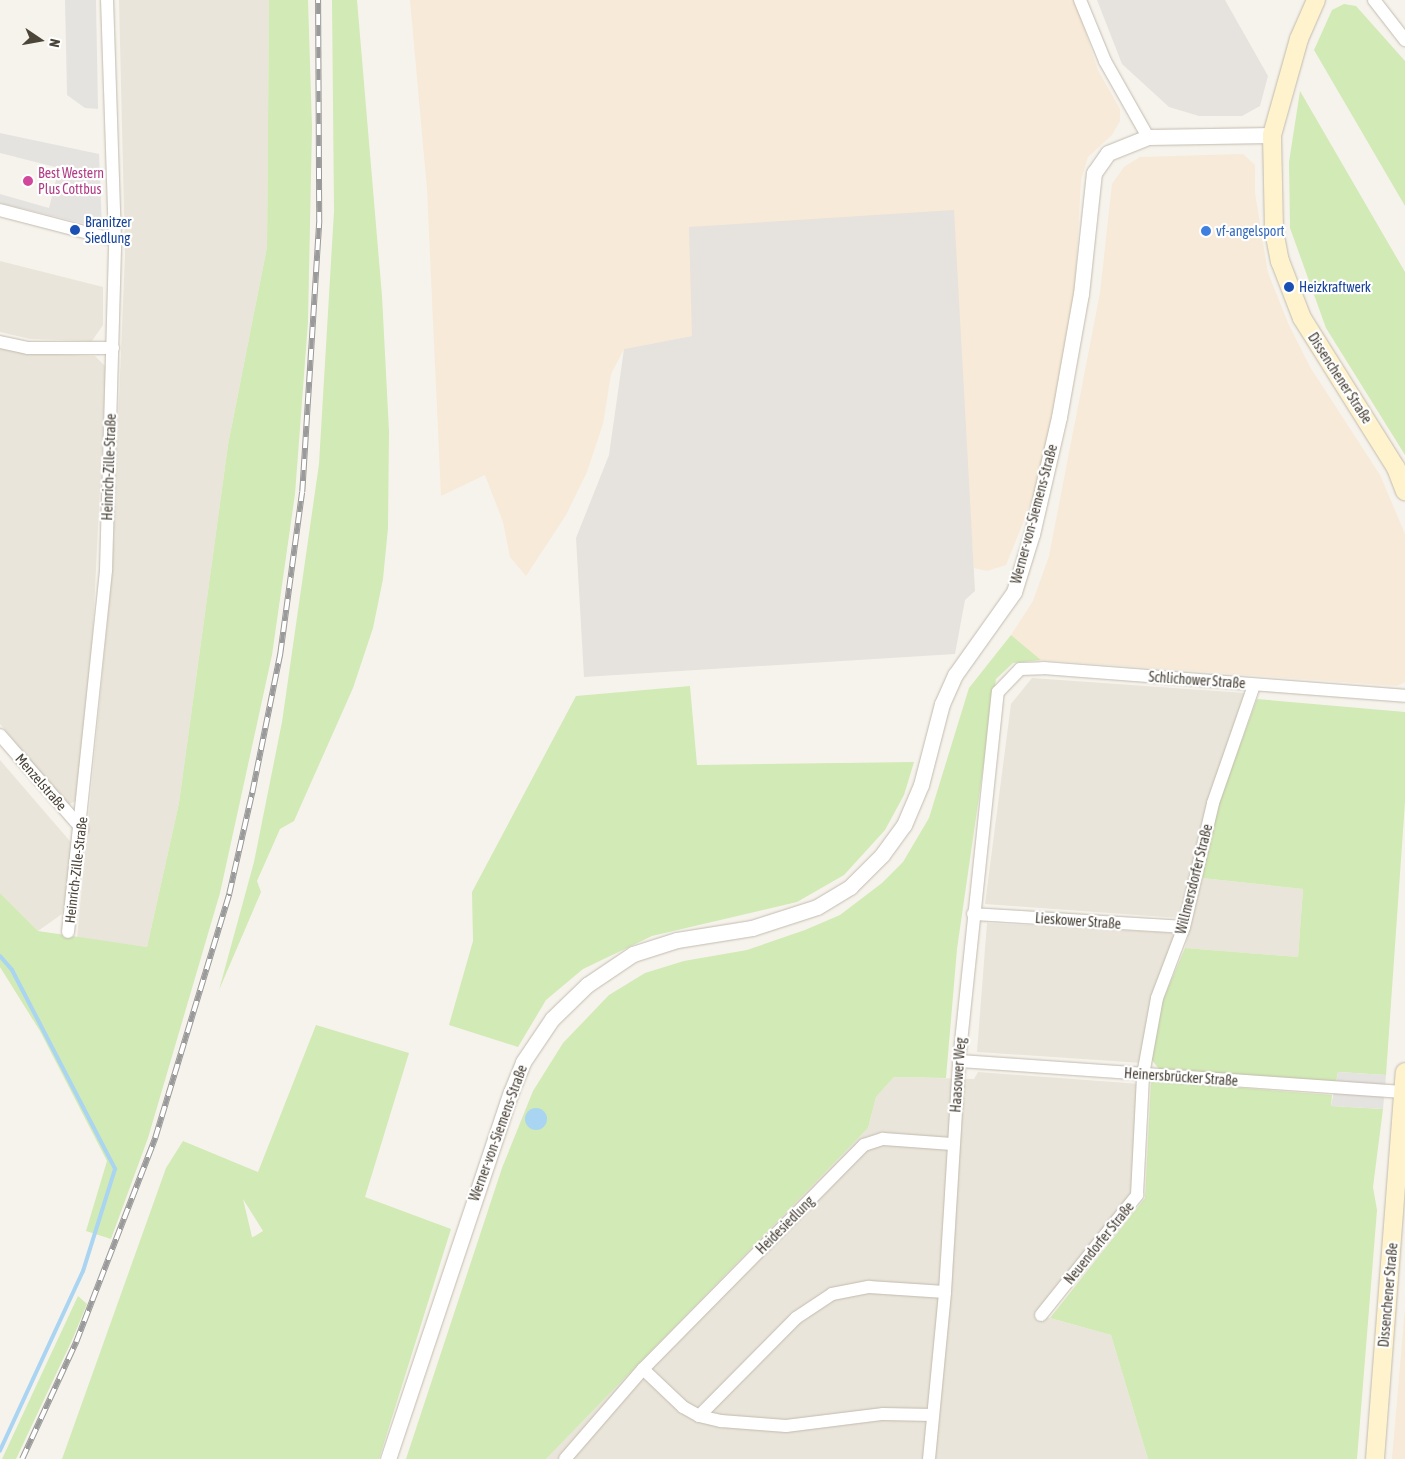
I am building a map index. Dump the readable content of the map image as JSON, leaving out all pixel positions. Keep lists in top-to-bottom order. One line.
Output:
{"streets":{"main road":["Dissenchener Straße"],"street":["Heinrich-Zille-Straße","Werner-von-Siemens-Straße","Schlichower Straße","Menzelstraße","Willmersdorfer Straße","Lieskower Straße","Haasower Weg","Heinersbrücker Straße","Heidesiedlung","Neuendorfer Straße"]},"crossings":[["Dissenchener Straße","Werner-von-Siemens-Straße"],["Dissenchener Straße","Heinersbrücker Straße"],["Heinrich-Zille-Straße","Menzelstraße"],["Schlichower Straße","Willmersdorfer Straße"],["Schlichower Straße","Haasower Weg"],["Willmersdorfer Straße","Lieskower Straße"],["Willmersdorfer Straße","Heinersbrücker Straße"],["Willmersdorfer Straße","Neuendorfer Straße"],["Lieskower Straße","Haasower Weg"],["Haasower Weg","Heinersbrücker Straße"],["Haasower Weg","Heidesiedlung"],["Heinersbrücker Straße","Neuendorfer Straße"]],"places":["Best Western Plus Cottbus","Branitzer Siedlung","vf-angelsport","Heizkraftwerk"],"north":"right"}
